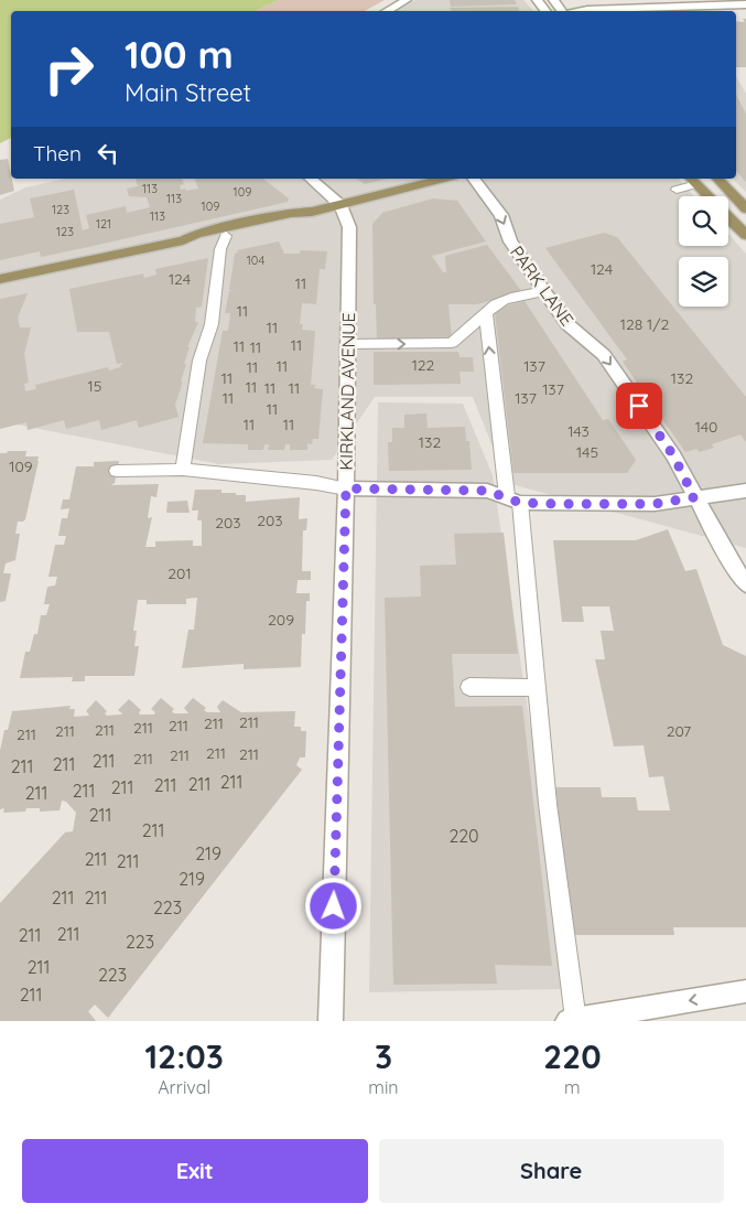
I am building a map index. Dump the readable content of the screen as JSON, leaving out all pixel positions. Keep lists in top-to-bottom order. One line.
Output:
{"streets":{"street":["PARK LANE","KIRKLAND AVENUE"]},"one_way":["PARK LANE"],"house_numbers":["113","109","113","109","123","113","121","123","104","124","124","11","11","128 1/2","11","11","11","11","122","11","137","11","11","132","15","11","11","11","137","11","137","11","11","11","140","143","132","145","109","203","203","201","209","211","211","211","211","211","211","207","211","211","211","211","211","211","211","211","211","211","211","211","211","211","211","211","220","219","211","211","219","211","211","223","211","211","223","211","223","211"],"page":{"turn":["100 m","Main Street"],"then":"Then","eta":["12:03","Arrival","3","min","220","m"],"buttons":["Exit","Share"]}}
